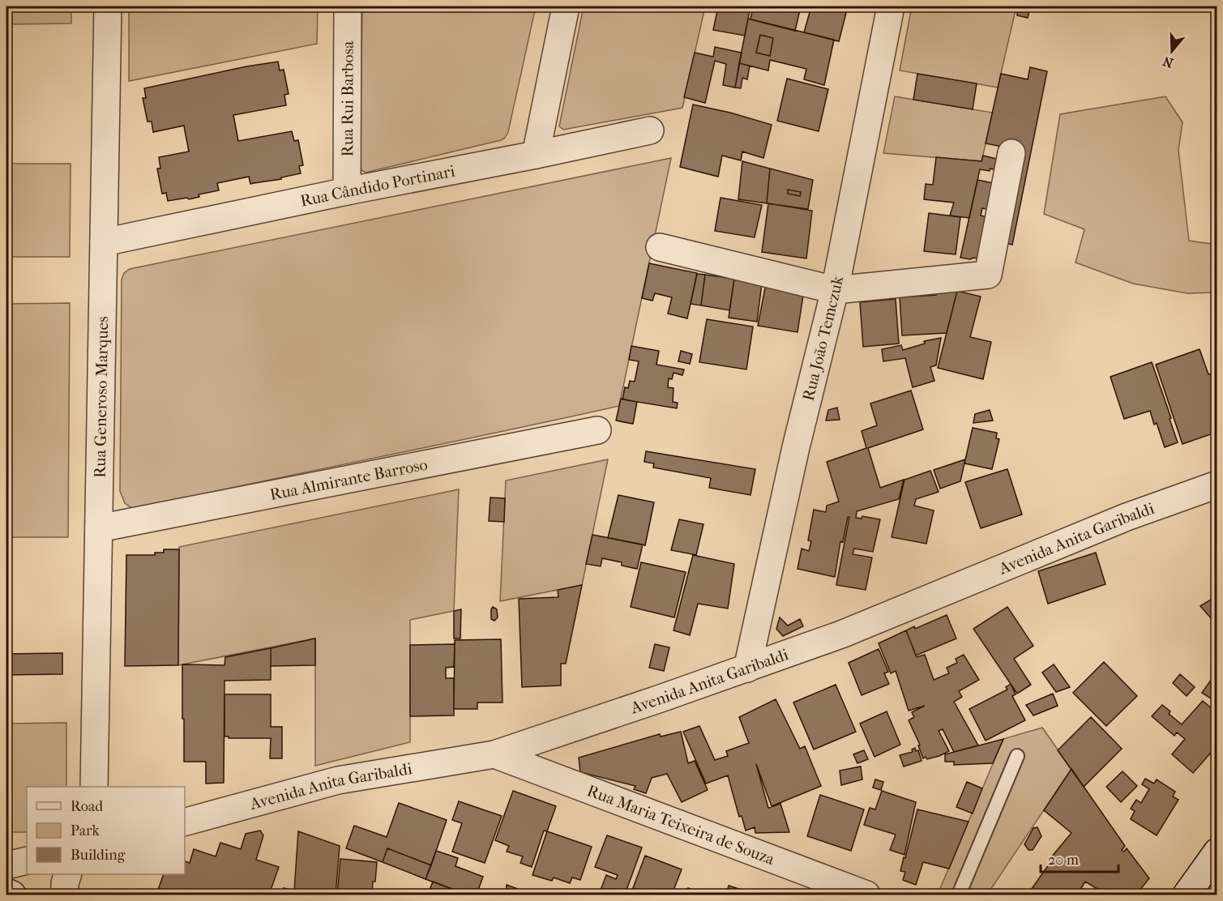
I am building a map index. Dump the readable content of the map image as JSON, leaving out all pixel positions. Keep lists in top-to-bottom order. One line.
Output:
{"streets":{"street":["Rua Rui Barbosa","Rua Cândido Portinari","Rua João Temczuk","Rua Generoso Marques","Rua Almirante Barroso","Avenida Anita Garibaldi","Rua Maria Teixeira de Souza"]},"crossings":[["Rua Rui Barbosa","Rua Cândido Portinari"],["Rua Cândido Portinari","Rua Generoso Marques"],["Rua João Temczuk","Avenida Anita Garibaldi"],["Rua Generoso Marques","Rua Almirante Barroso"],["Avenida Anita Garibaldi","Rua Maria Teixeira de Souza"]],"legend":["Road","Park","Building"],"scale_bar":"20 m","north":"bottom"}
